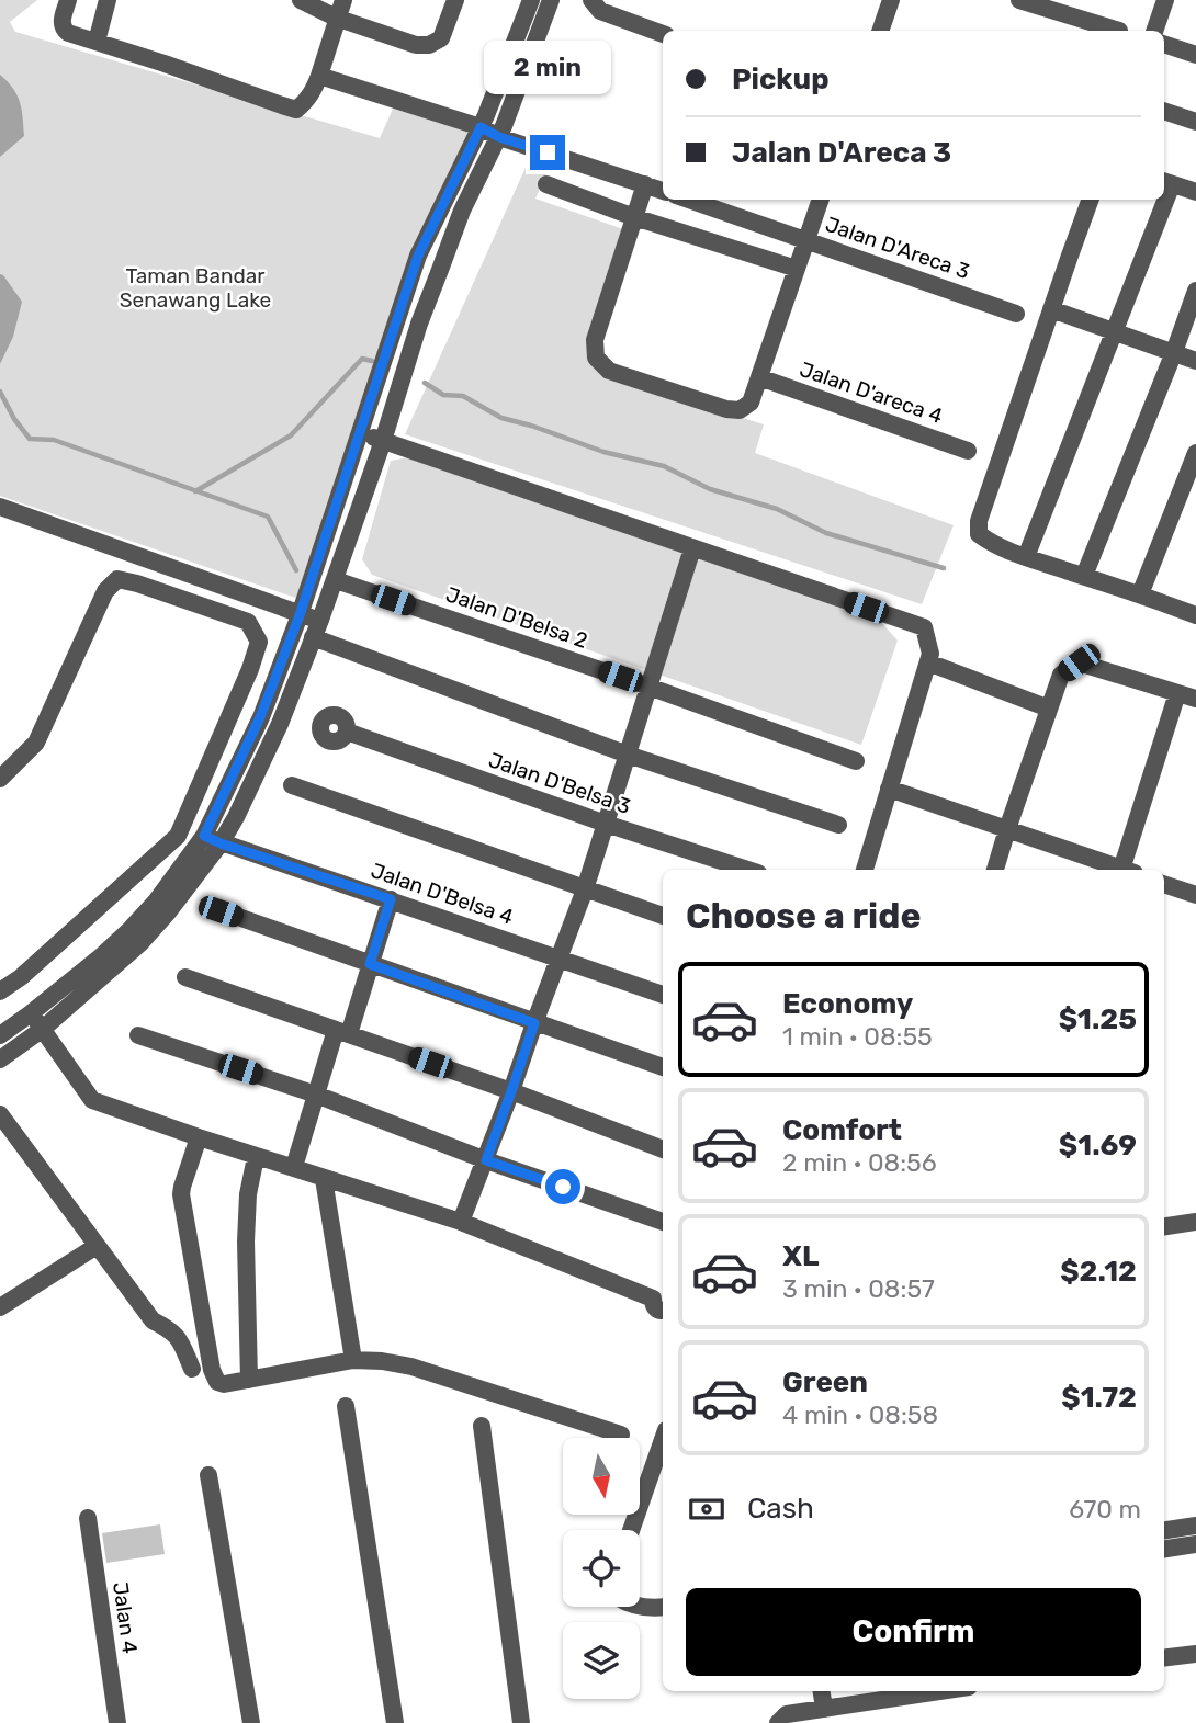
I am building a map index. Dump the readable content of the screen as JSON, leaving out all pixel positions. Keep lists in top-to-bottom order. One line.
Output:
{"streets":{"street":["Jalan D'Areca 3","Jalan D'areca 4","Jalan D'Belsa 2","Jalan D'Belsa 3","Jalan D'Belsa 4","Jalan 4"]},"parks":["Taman Bandar Senawang Lake"],"north":"bottom","page":{"banner":["Pickup","Jalan D'Areca 3"],"bubble":"2 min","heading":"Choose a ride","list":[{"name":"Economy","note":"1 min · 08:55","value":"$1.25"},{"name":"Comfort","note":"2 min · 08:56","value":"$1.69"},{"name":"XL","note":"3 min · 08:57","value":"$2.12"},{"name":"Green","note":"4 min · 08:58","value":"$1.72"}],"pay":["Cash","670 m"],"buttons":"Confirm"}}
